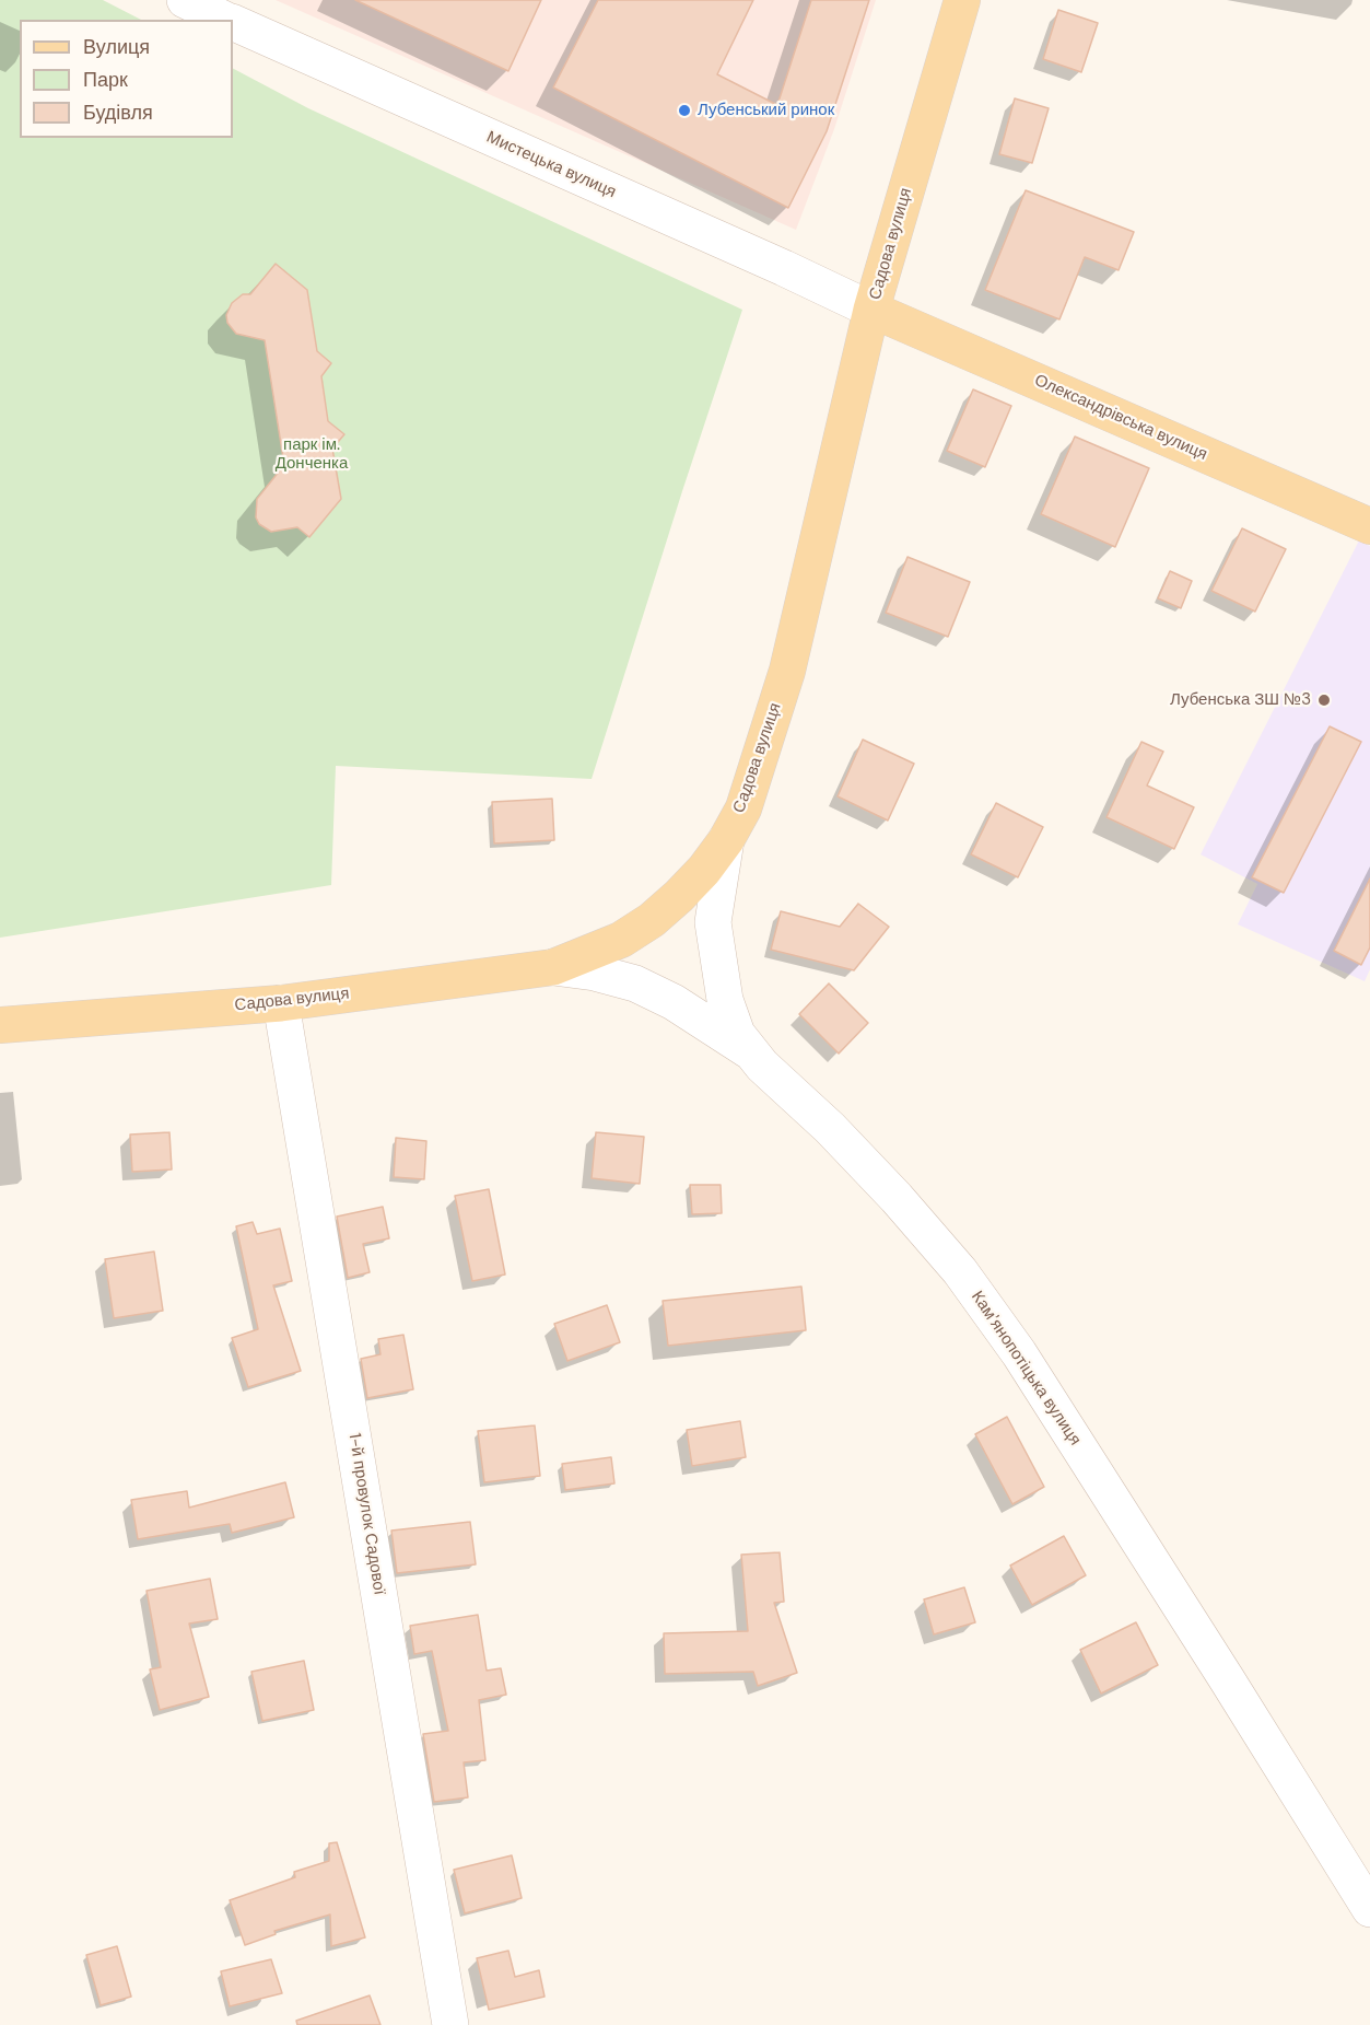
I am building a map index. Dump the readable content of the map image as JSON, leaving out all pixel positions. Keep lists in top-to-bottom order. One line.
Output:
{"streets":{"main road":["Садова вулиця","Олександрівська вулиця"],"street":["Мистецька вулиця","Камʼянопотіцька вулиця","1-й провулок Садової"]},"crossings":[["Мистецька вулиця","Садова вулиця"],["Мистецька вулиця","Олександрівська вулиця"],["Садова вулиця","Олександрівська вулиця"],["Садова вулиця","Камʼянопотіцька вулиця"],["Садова вулиця","1-й провулок Садової"]],"parks":["парк ім. Донченка"],"places":["Лубенський ринок","Лубенська ЗШ №3"],"legend":["Вулиця","Парк","Будівля"]}
